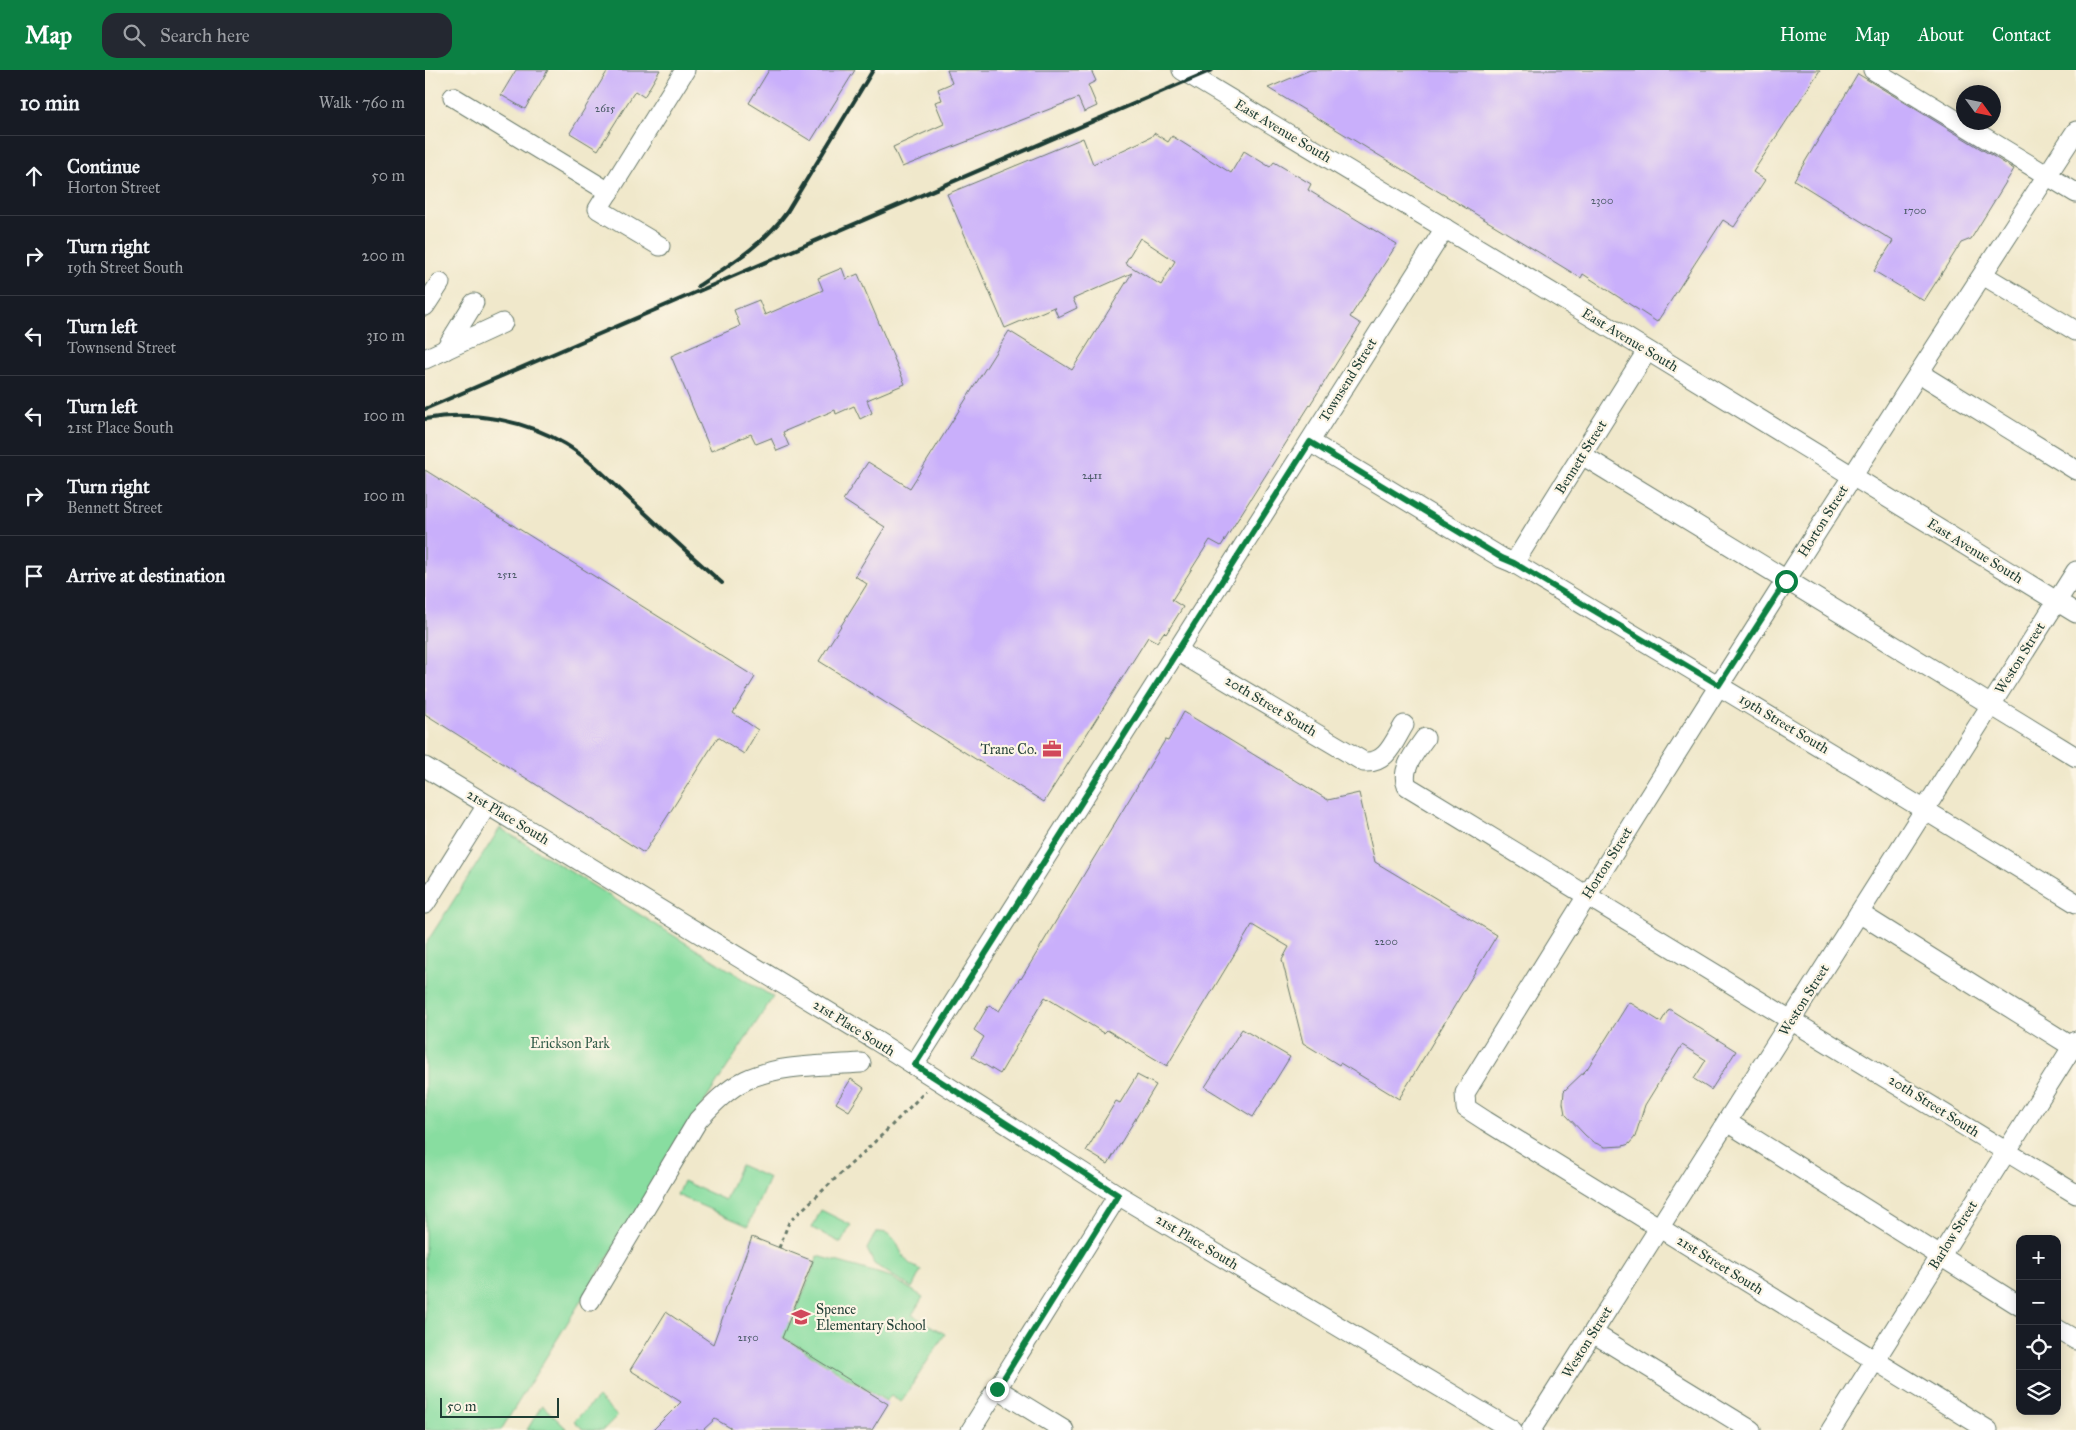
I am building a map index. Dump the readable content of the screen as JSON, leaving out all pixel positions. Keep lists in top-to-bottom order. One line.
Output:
{"streets":{"street":["East Avenue South","Townsend Street","Bennett Street","Horton Street","Weston Street","20th Street South","19th Street South","21st Place South","Barlow Street","21st Street South"]},"crossings":[["East Avenue South","Townsend Street"],["East Avenue South","Bennett Street"],["East Avenue South","Horton Street"],["East Avenue South","Weston Street"],["Townsend Street","20th Street South"],["Townsend Street","19th Street South"],["Townsend Street","21st Place South"],["Bennett Street","19th Street South"],["Horton Street","20th Street South"],["Horton Street","19th Street South"],["Horton Street","21st Street South"],["Weston Street","20th Street South"],["Weston Street","19th Street South"],["Weston Street","21st Street South"],["20th Street South","Barlow Street"],["Barlow Street","21st Street South"]],"parks":["Erickson Park"],"places":{"office":["Trane Co."],"school or university":["Spence Elementary School"]},"house_numbers":["2615","2300","1700","2411","2512","2200","2150"],"scale_bar":"50 m","north":"bottom right","page":{"header":"Map","search":"Search here","nav":["Home","Map","About","Contact"],"heading":["10 min","Walk · 760 m"],"list":[["Continue","Horton Street","50 m"],["Turn right","19th Street South","200 m"],["Turn left","Townsend Street","310 m"],["Turn left","21st Place South","100 m"],["Turn right","Bennett Street","100 m"],"Arrive at destination"],"map_buttons":["+","−"],"scale":"50 m"}}
